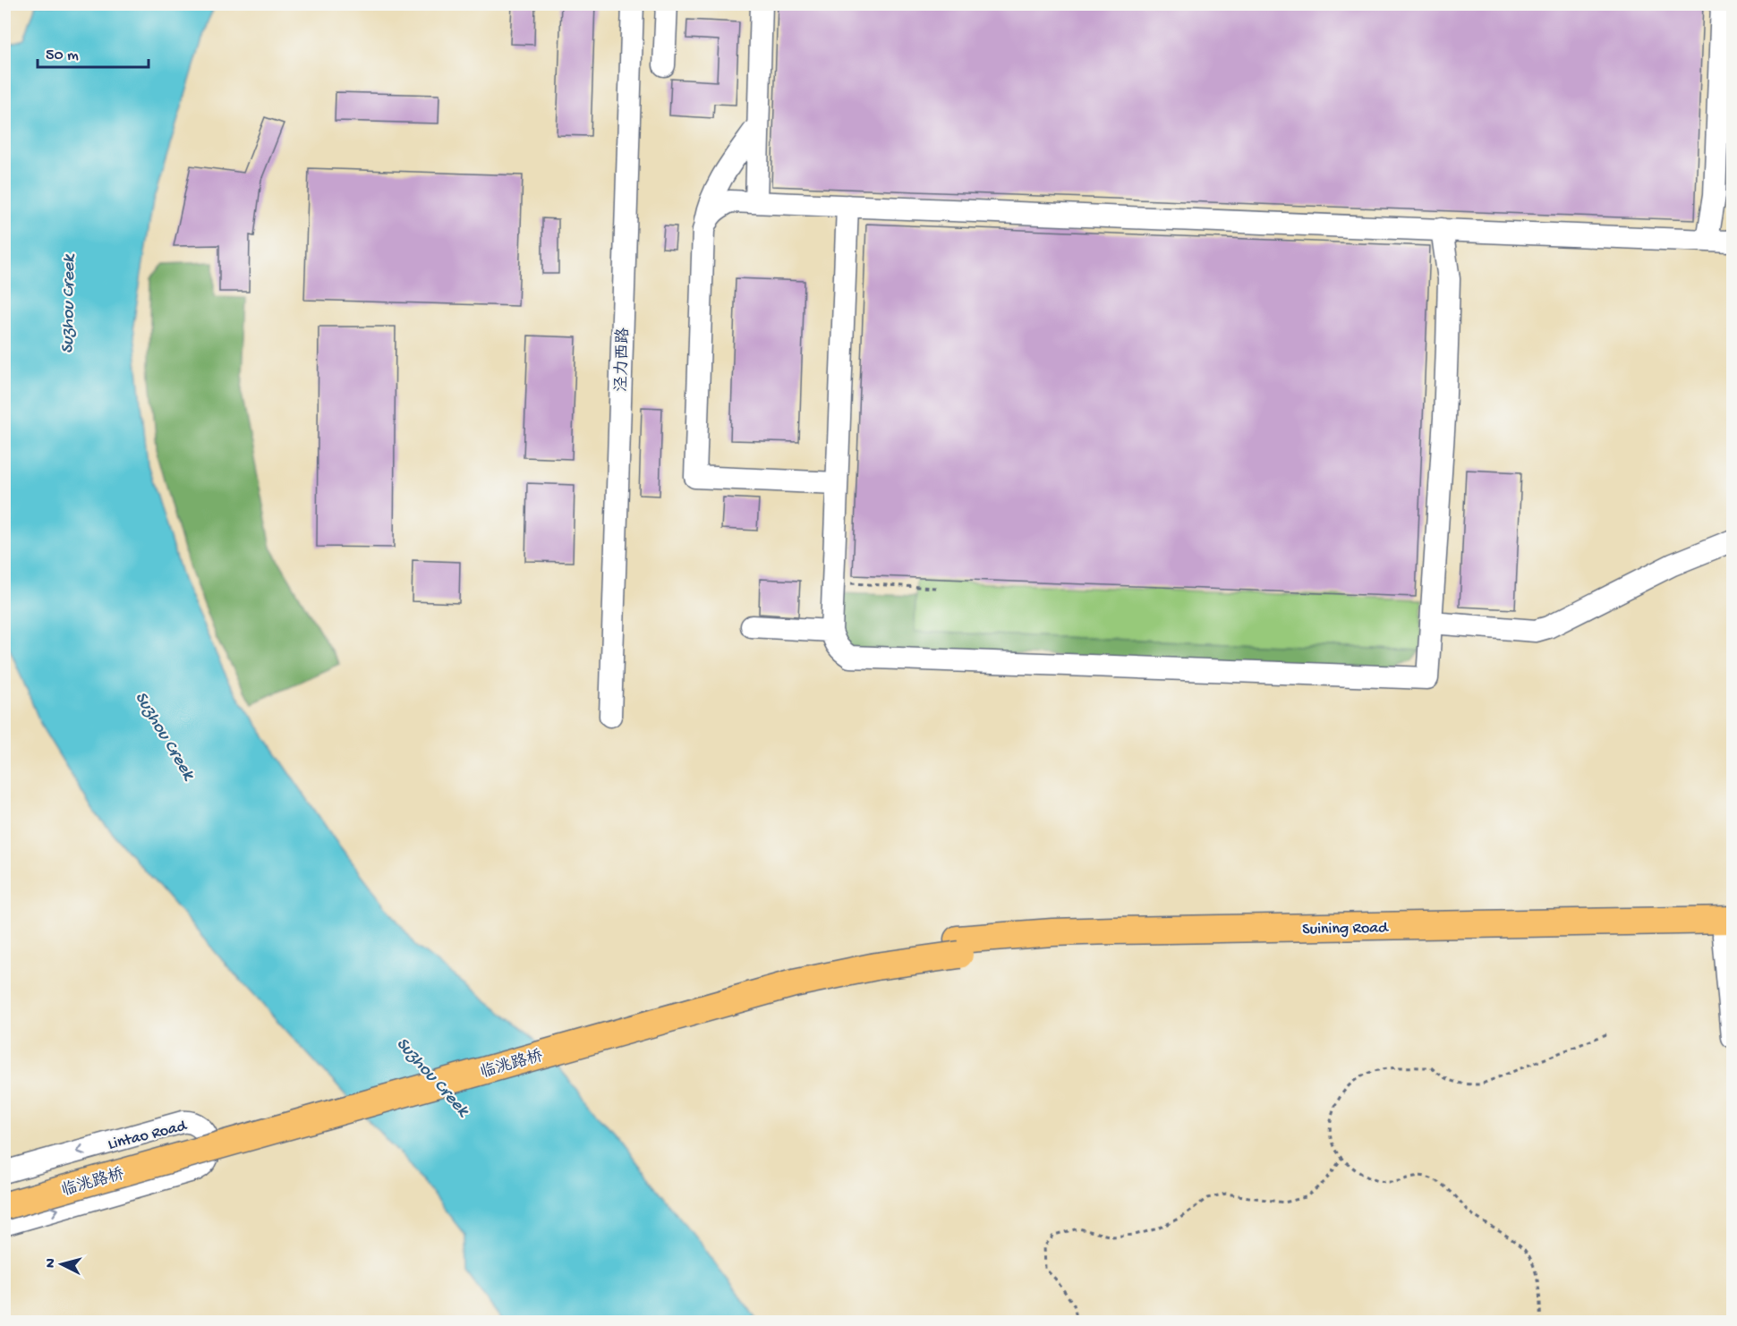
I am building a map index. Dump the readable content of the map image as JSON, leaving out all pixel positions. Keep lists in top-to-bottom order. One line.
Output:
{"streets":{"main road":["Suining Road","临洮路桥"],"street":["泾力西路","Lintao Road"]},"crossings":[["Suining Road","临洮路桥"]],"water":["Suzhou Creek"],"scale_bar":"50 m","north":"left"}
